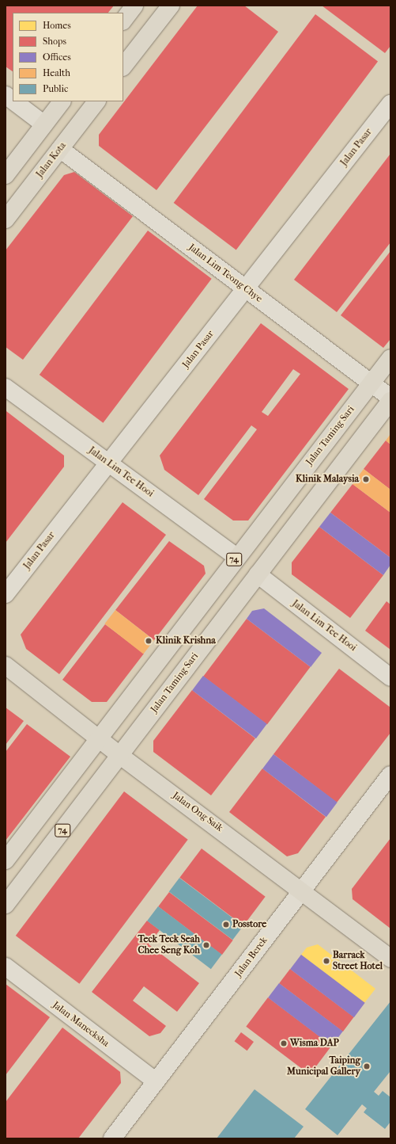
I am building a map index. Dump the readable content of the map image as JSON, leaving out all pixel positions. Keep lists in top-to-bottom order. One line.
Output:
{"streets":{"main road":["Jalan Kota","Jalan Taming Sari","74","Jalan Ong Saik"],"street":["Jalan Pasar","Jalan Lim Teong Chye","Jalan Lim Tee Hooi","Jalan Berek","Jalan Manecksha"]},"crossings":[["Jalan Pasar","Jalan Lim Teong Chye"],["Jalan Pasar","Jalan Lim Tee Hooi"],["Jalan Kota","Jalan Lim Teong Chye"],["Jalan Lim Teong Chye","Jalan Taming Sari"],["Jalan Taming Sari","Jalan Lim Tee Hooi"],["Jalan Taming Sari","Jalan Ong Saik"],["Jalan Ong Saik","Jalan Berek"],["Jalan Berek","Jalan Manecksha"]],"places":["Klinik Malaysia","Klinik Krishna","Posstore","Teck Teck Seah Chee Seng Koh","Barrack Street Hotel","Wisma DAP","Taiping Municipal Gallery"],"legend":["Homes","Shops","Offices","Health","Public"]}
